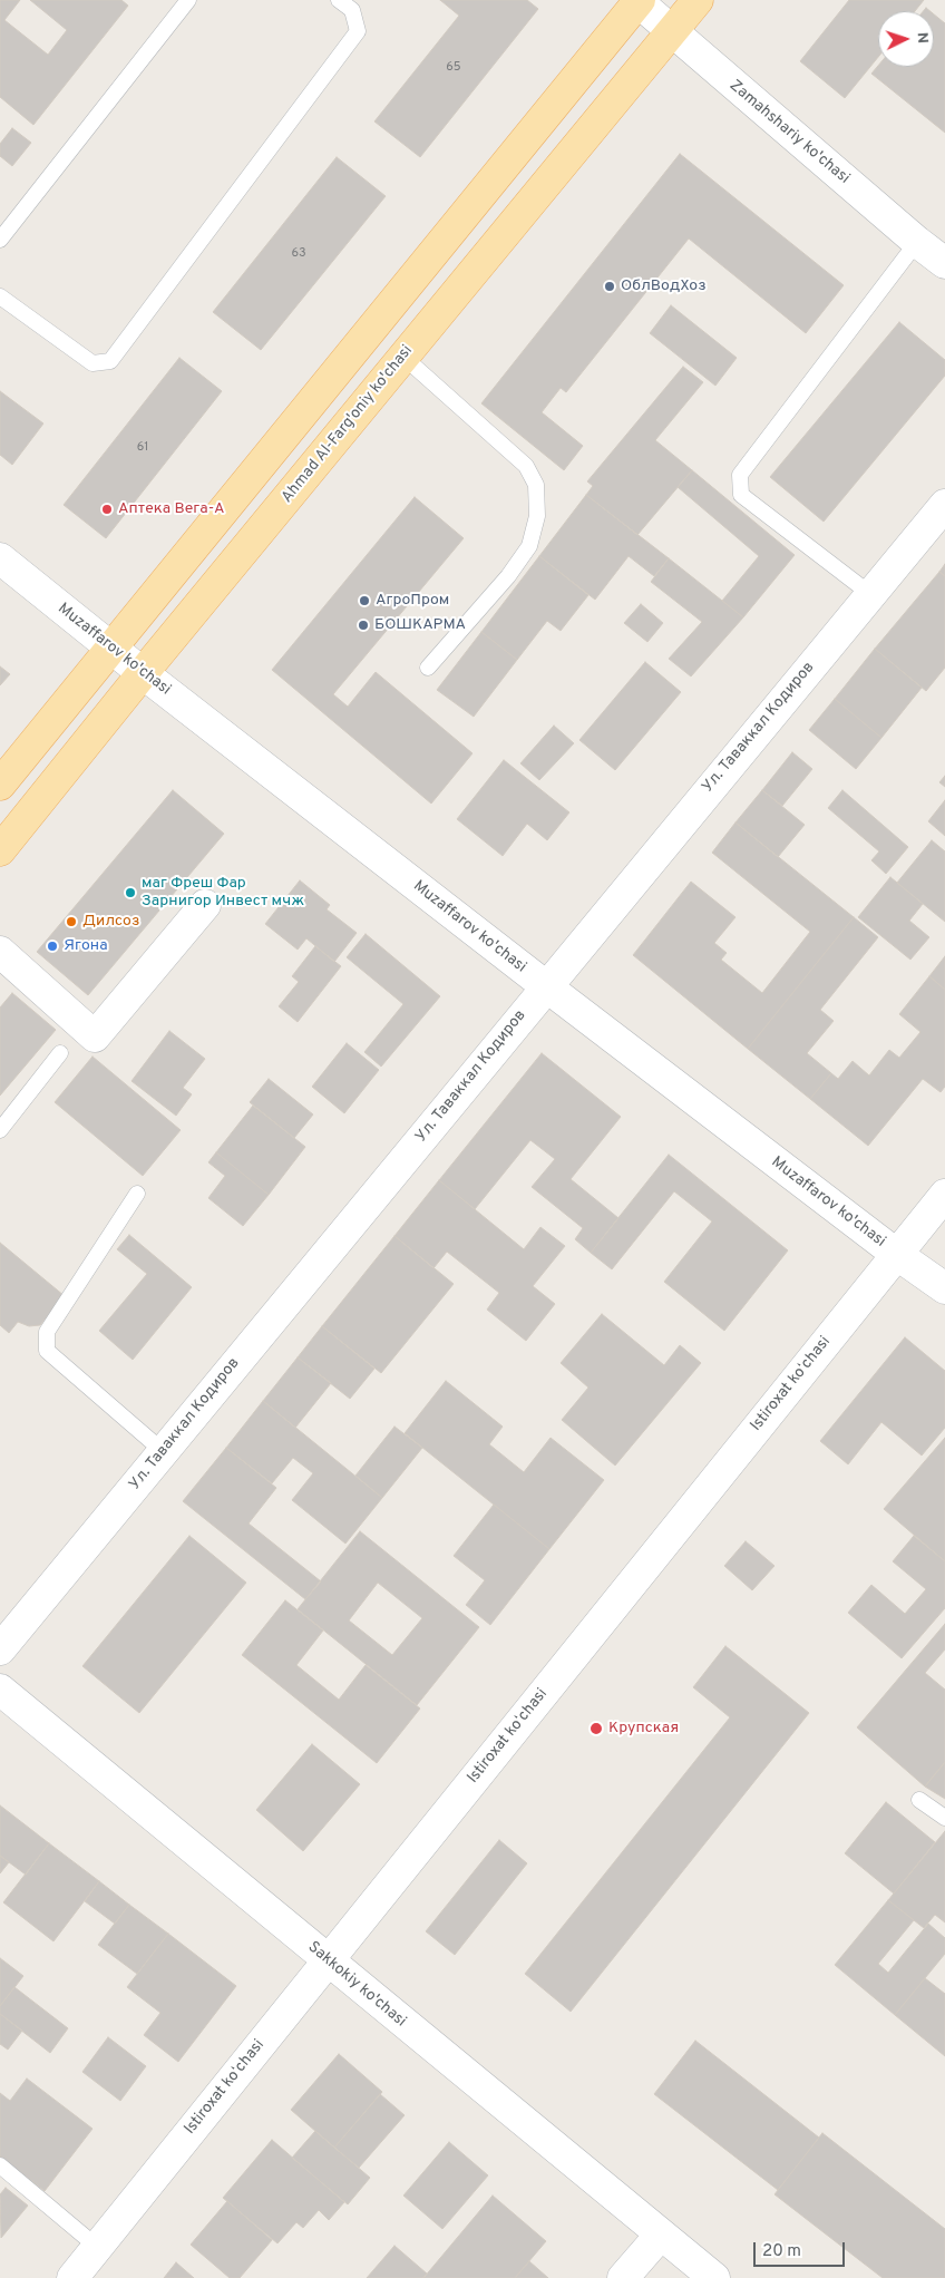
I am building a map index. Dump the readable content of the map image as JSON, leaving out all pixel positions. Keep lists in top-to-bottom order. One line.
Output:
{"streets":{"main road":["Ahmad Al-Farg'oniy ko'chasi"],"street":["Zamahshariy ko'chasi","Muzaffarov ko'chasi","Ул. Таваккал Кодиров","Istiroxat koʻchasi","Sakkokiy ko'chasi"]},"crossings":[["Zamahshariy ko'chasi","Ahmad Al-Farg'oniy ko'chasi"],["Ahmad Al-Farg'oniy ko'chasi","Muzaffarov ko'chasi"],["Muzaffarov ko'chasi","Ул. Таваккал Кодиров"],["Muzaffarov ko'chasi","Istiroxat koʻchasi"],["Istiroxat koʻchasi","Sakkokiy ko'chasi"]],"places":["ОблВодХоз","Аптека Вега-А","АгроПром","БОШКАРМА","маг Фреш Фар Зарнигор Инвест мчж","Дилсоз","Ягона","Крупская"],"house_numbers":["65","63","61"],"scale_bar":"20 m","north":"right"}
